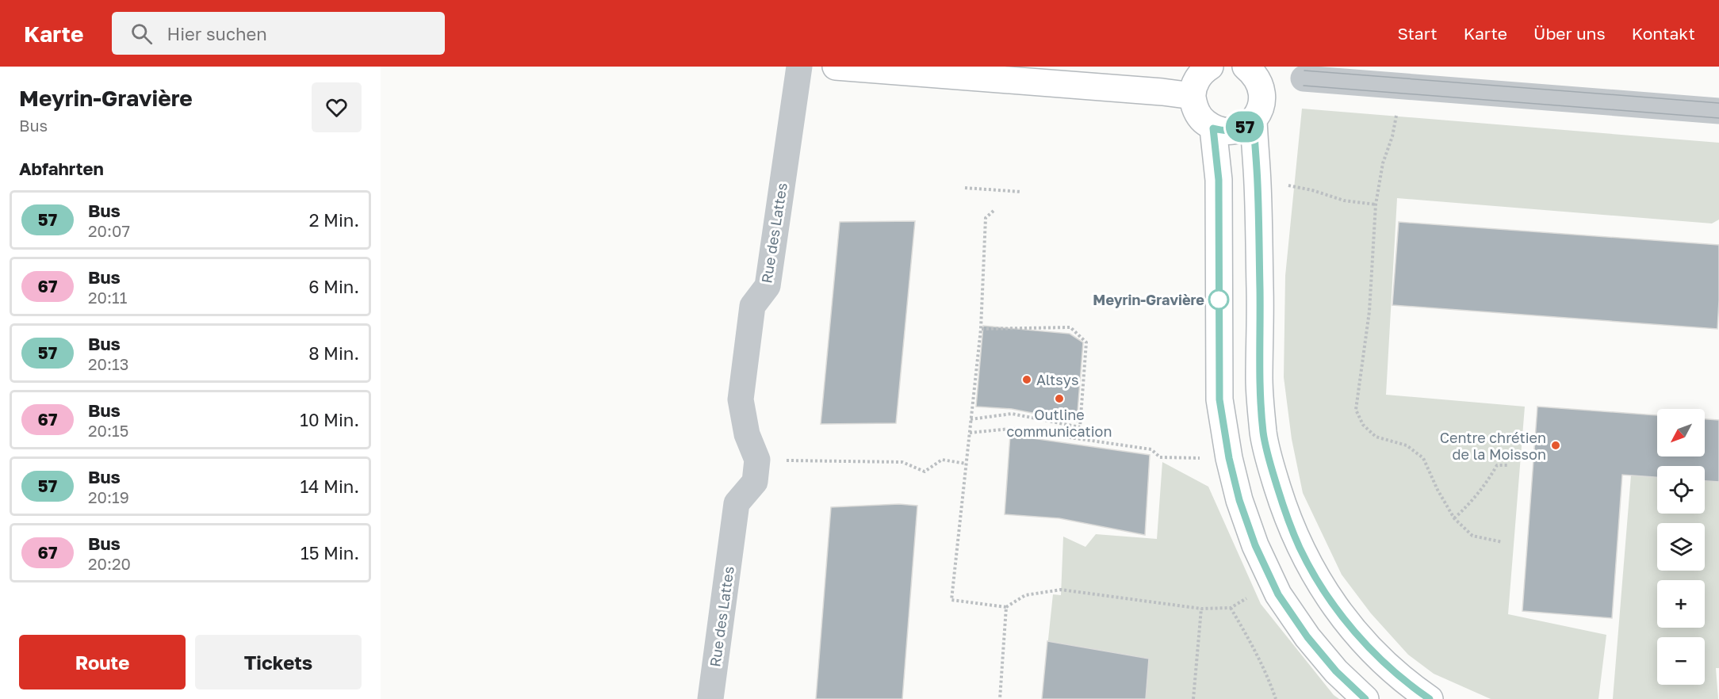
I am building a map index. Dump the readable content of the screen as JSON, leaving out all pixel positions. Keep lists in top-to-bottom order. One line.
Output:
{"streets":{"street":["Rue des Lattes"]},"places":["Meyrin-Gravière","Altsys","Outline communication","Centre chrétien de la Moisson"],"lines":["bus line 57"],"north":"bottom left","page":{"header":"Karte","search":"Hier suchen","nav":["Start","Karte","Über uns","Kontakt"],"heading":[["Meyrin-Gravière","Bus"],"Abfahrten"],"on_map":"57","list":[{"mark":"57","name":"Bus","note":"20:07","value":"2 Min."},{"mark":"67","name":"Bus","note":"20:11","value":"6 Min."},{"mark":"57","name":"Bus","note":"20:13","value":"8 Min."},{"mark":"67","name":"Bus","note":"20:15","value":"10 Min."},{"mark":"57","name":"Bus","note":"20:19","value":"14 Min."},{"mark":"67","name":"Bus","note":"20:20","value":"15 Min."}],"map_buttons":["+","−"],"buttons":["Route","Tickets"]}}
